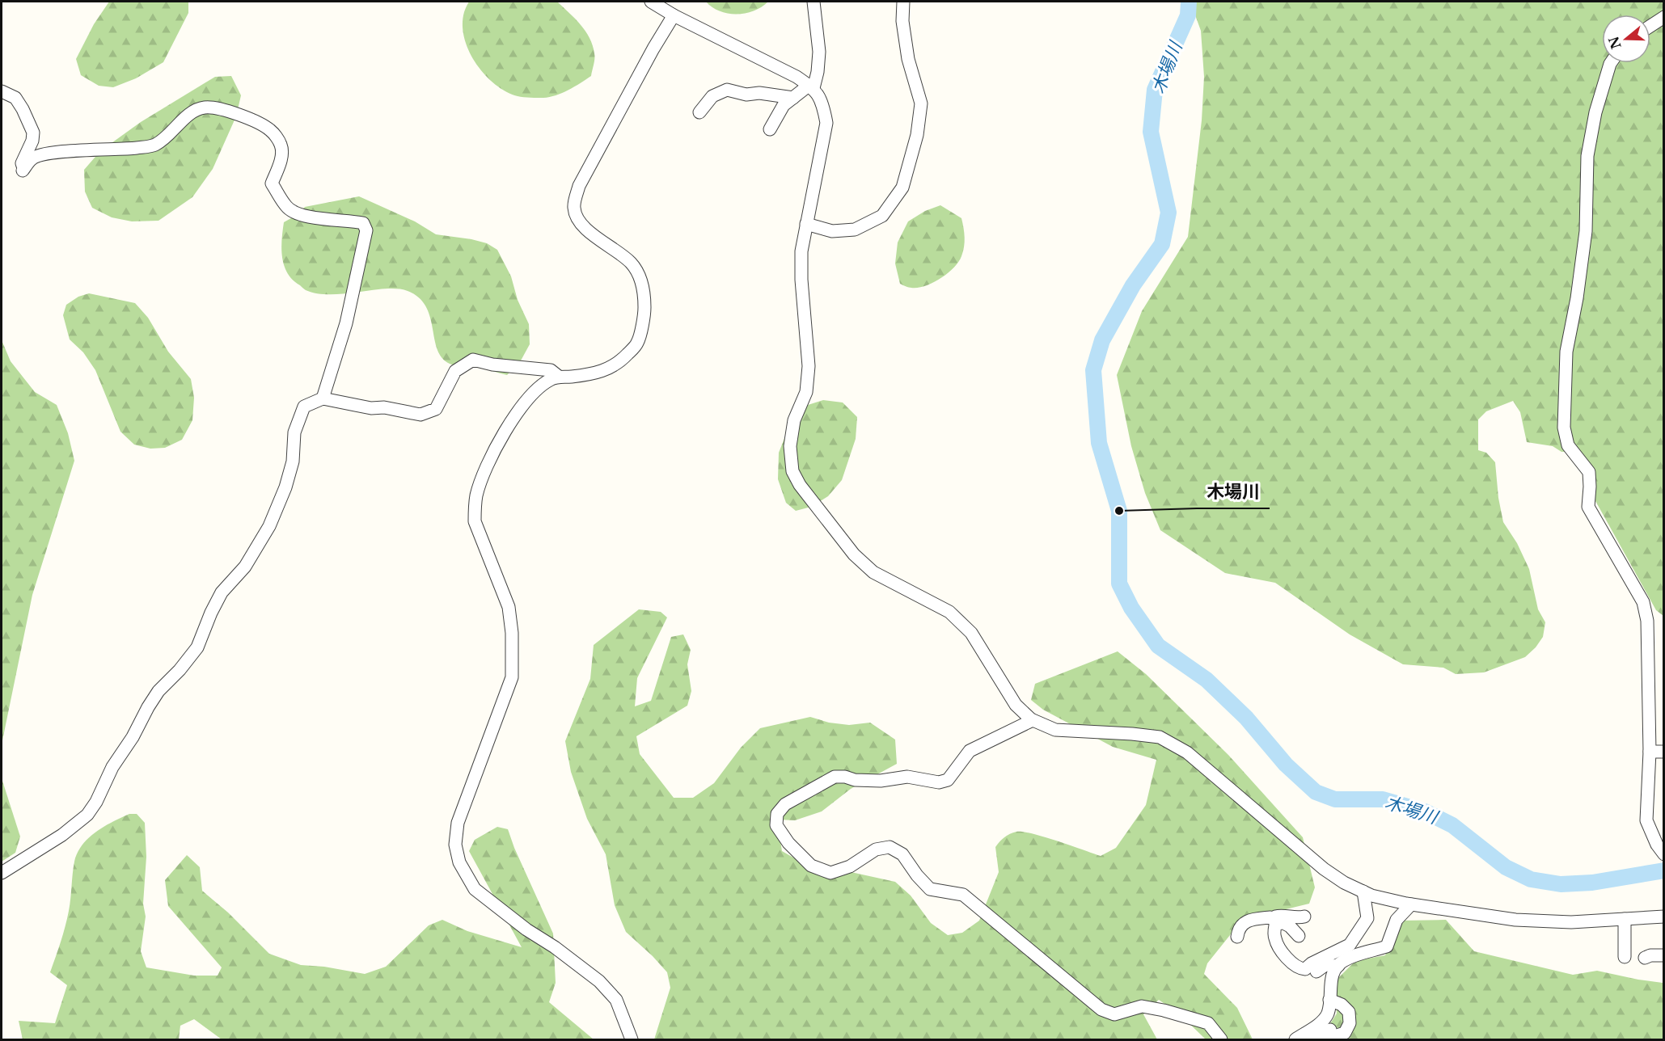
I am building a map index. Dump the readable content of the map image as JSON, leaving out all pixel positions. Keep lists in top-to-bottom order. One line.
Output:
{"water":["木場川"],"places":["木場川"],"north":"left"}
